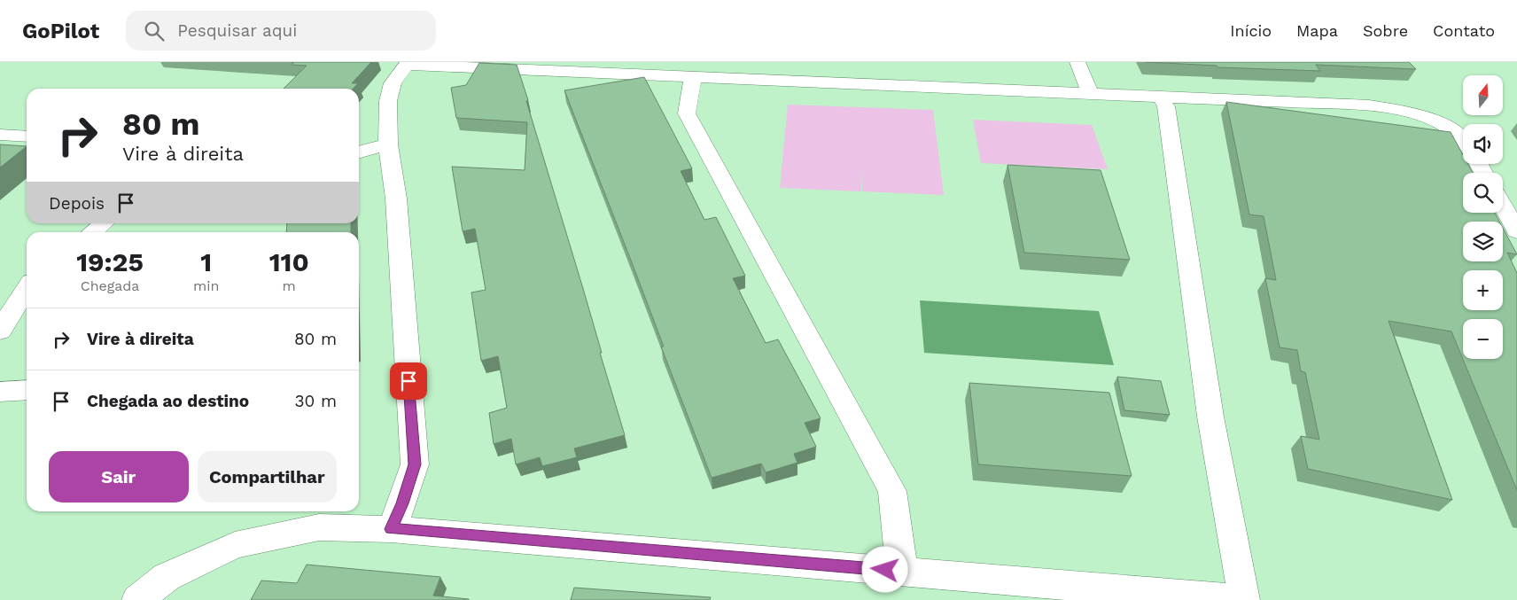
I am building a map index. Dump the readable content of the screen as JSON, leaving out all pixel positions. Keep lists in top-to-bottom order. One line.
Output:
{"north":"top","page":{"header":"GoPilot","search":"Pesquisar aqui","nav":["Início","Mapa","Sobre","Contato"],"map_buttons":["+","−"],"turn":["80 m","Vire à direita"],"then":"Depois","eta":["19:25","Chegada","1","min","110","m"],"list":[{"name":"Vire à direita","value":"80 m"},{"name":"Chegada ao destino","value":"30 m"}],"buttons":["Sair","Compartilhar"]}}
